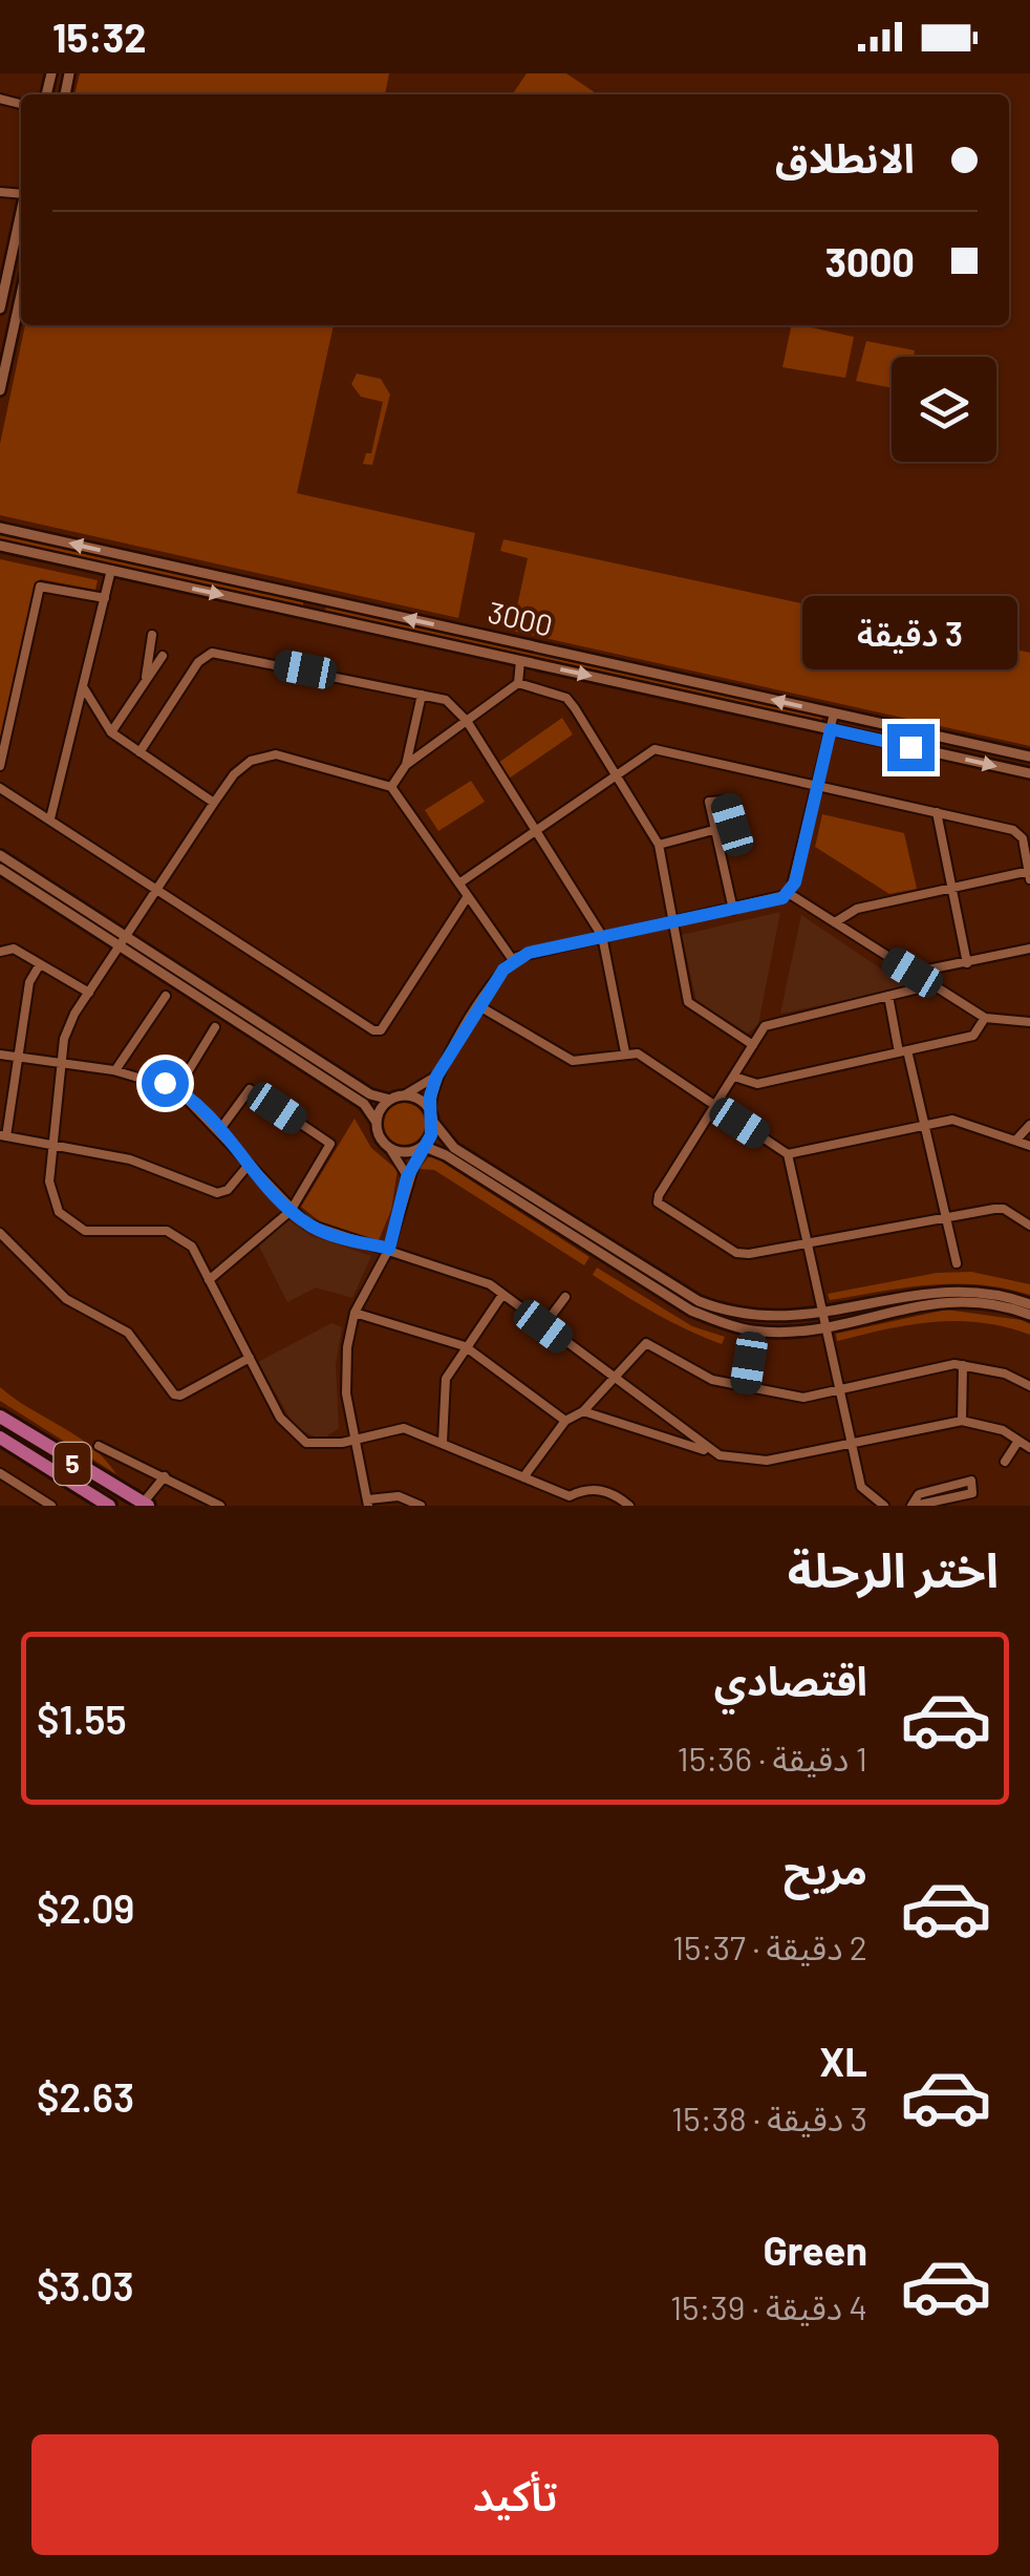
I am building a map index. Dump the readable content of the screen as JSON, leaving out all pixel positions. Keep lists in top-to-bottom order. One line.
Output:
{"streets":{"highway":["5"],"street":["3000"]},"page":{"status":"15:32","banner":["الانطلاق","3000"],"bubble":"3 دقيقة","heading":"اختر الرحلة","list":[{"name":"اقتصادي","note":"1 دقيقة · 15:36","value":"$1.55"},{"name":"مريح","note":"2 دقيقة · 15:37","value":"$2.09"},{"name":"XL","note":"3 دقيقة · 15:38","value":"$2.63"},{"name":"Green","note":"4 دقيقة · 15:39","value":"$3.03"}],"buttons":"تأكيد"}}
